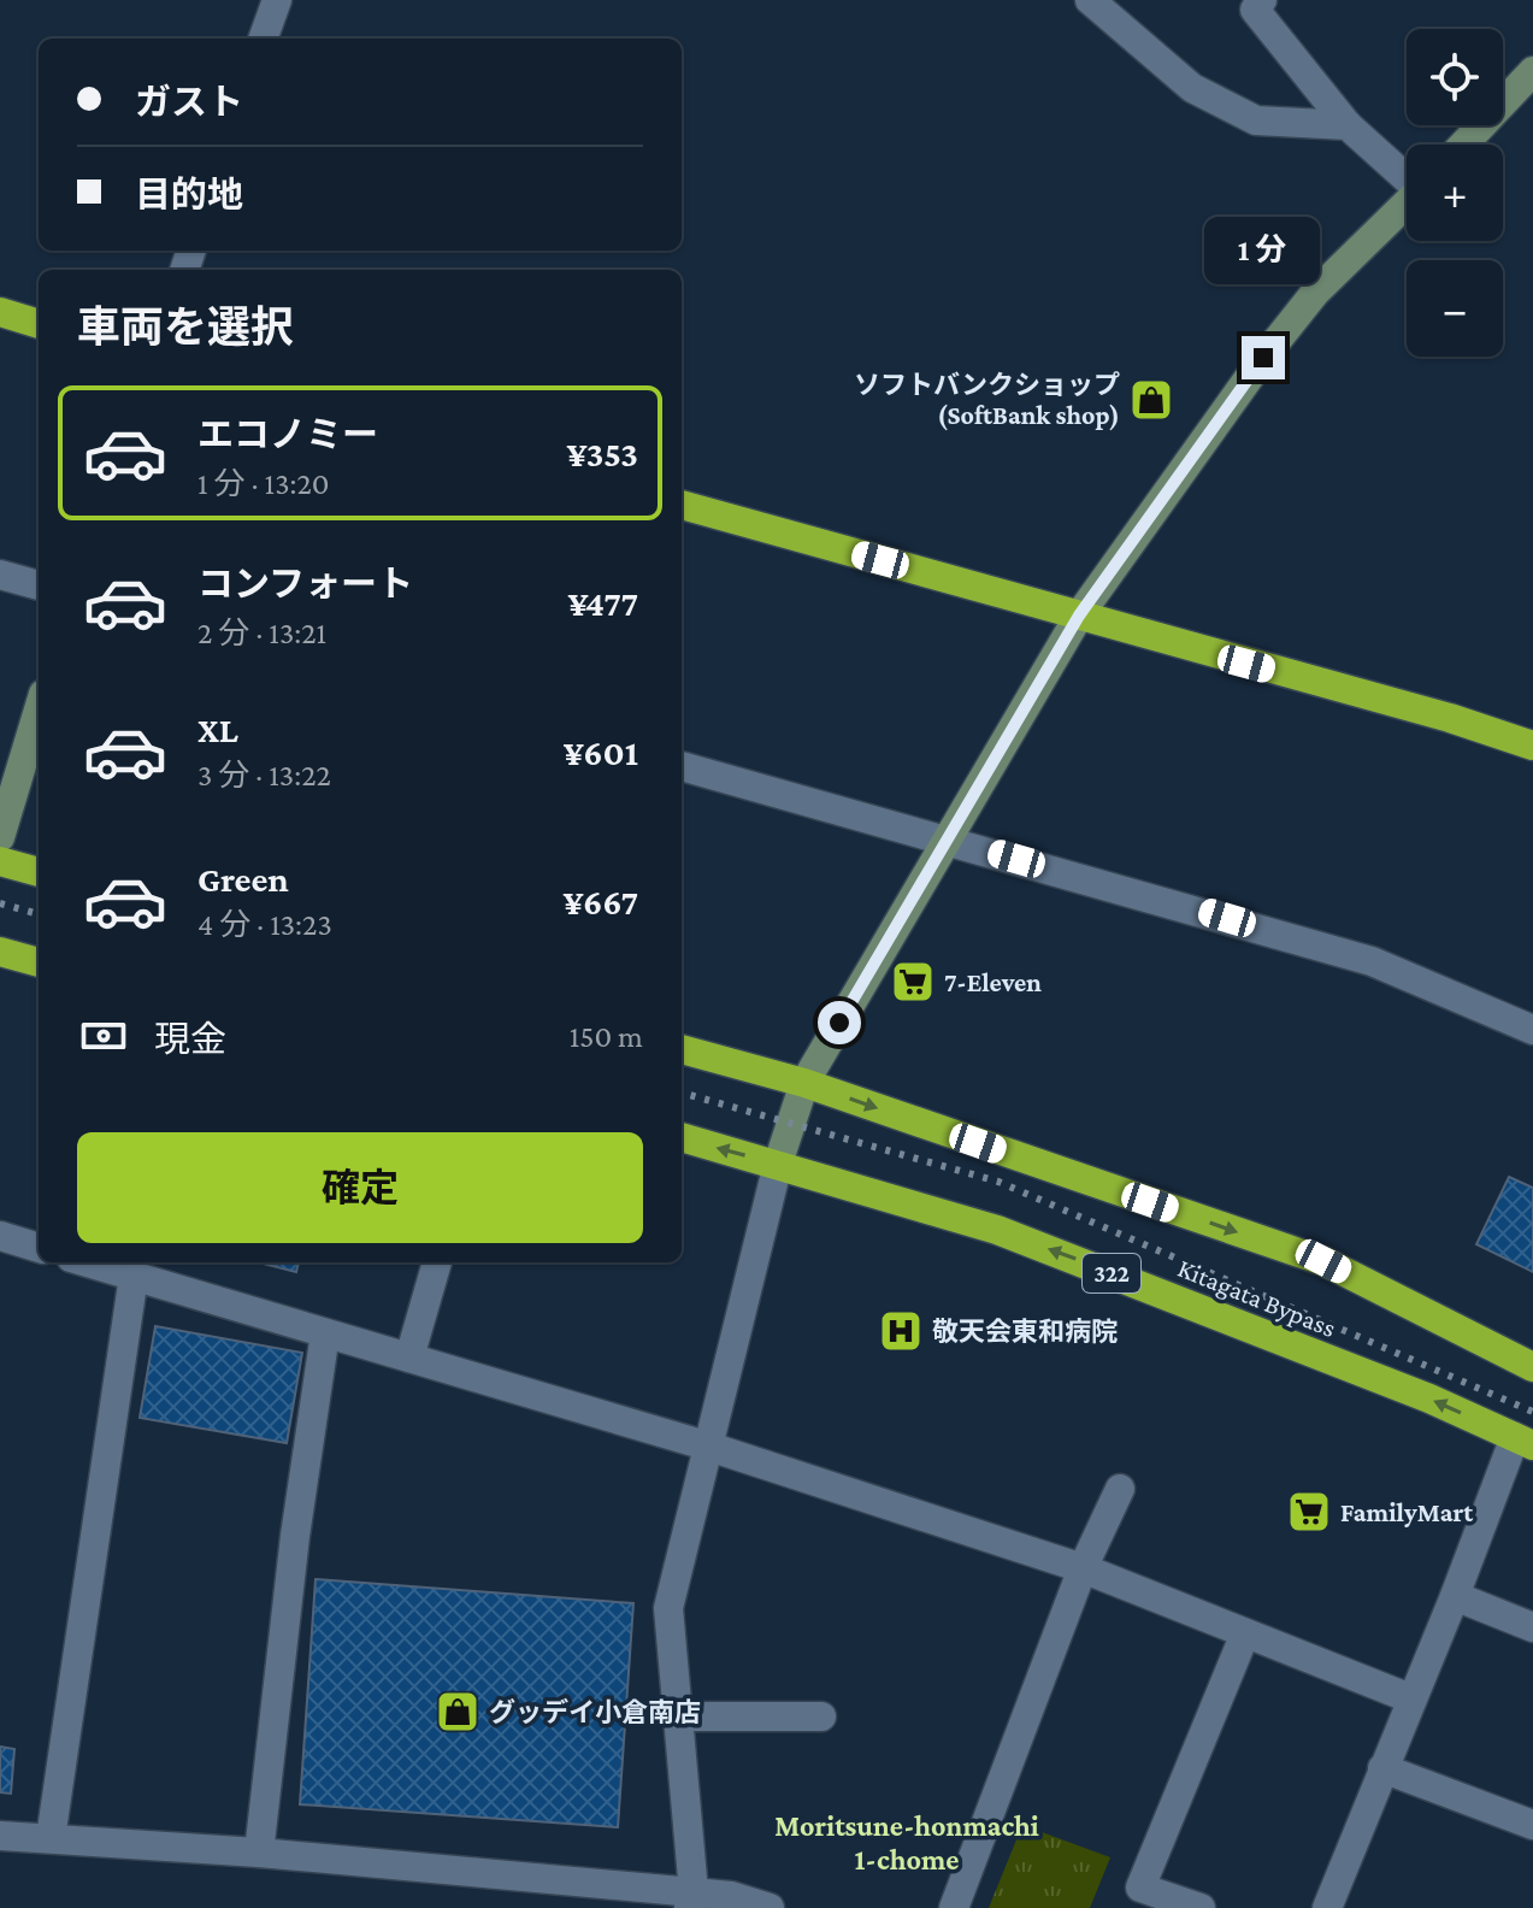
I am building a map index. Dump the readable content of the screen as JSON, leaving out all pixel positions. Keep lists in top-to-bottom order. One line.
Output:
{"streets":{"highway":["322","Kitagata Bypass"]},"districts":["Moritsune-honmachi 1-chome"],"places":{"shop":["ソフトバンクショップ (SoftBank shop)","グッデイ小倉南店"],"supermarket":["7-Eleven","FamilyMart"],"hospital":["敬天会東和病院"]},"page":{"map_buttons":["+","−"],"banner":["ガスト","目的地"],"bubble":"1 分","heading":"車両を選択","list":[{"name":"エコノミー","note":"1 分 · 13:20","value":"¥353"},{"name":"コンフォート","note":"2 分 · 13:21","value":"¥477"},{"name":"XL","note":"3 分 · 13:22","value":"¥601"},{"name":"Green","note":"4 分 · 13:23","value":"¥667"}],"pay":["現金","150 m"],"buttons":"確定"}}
